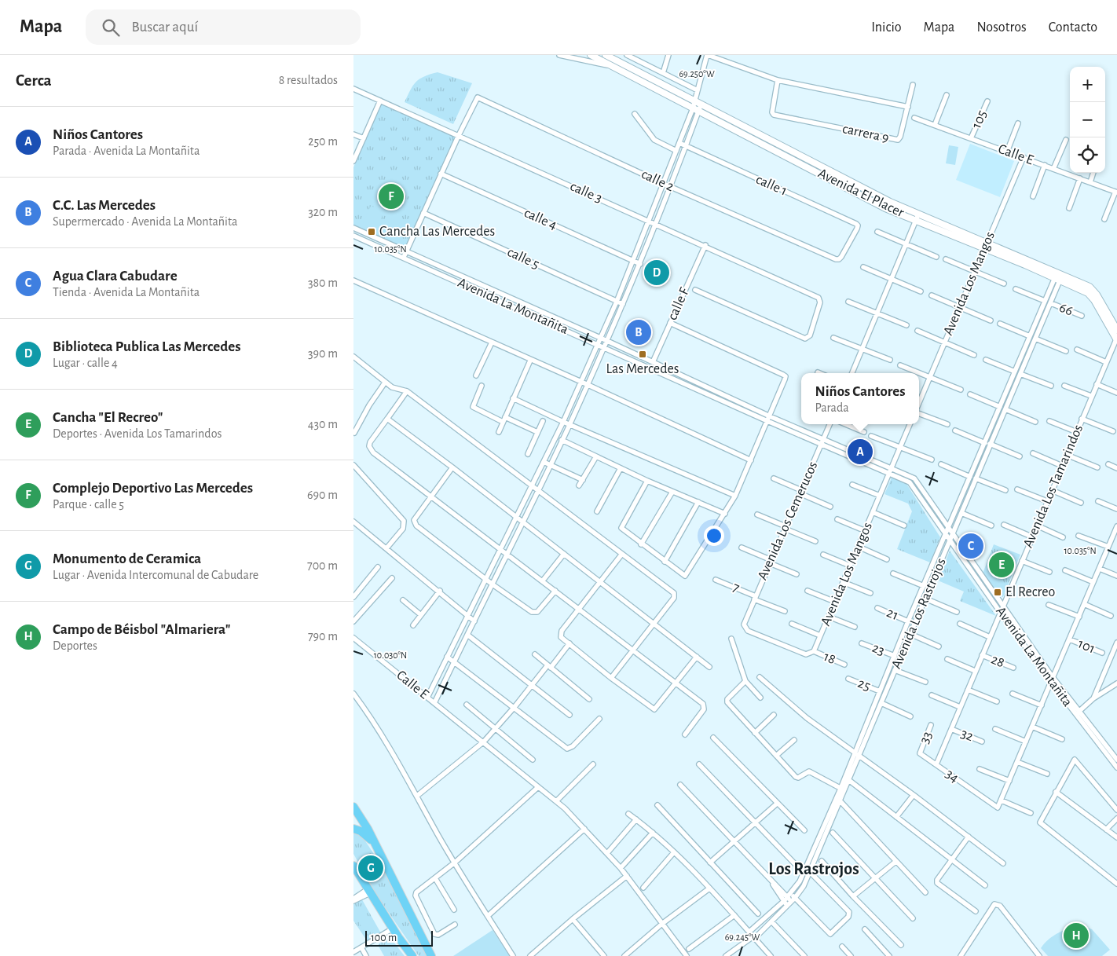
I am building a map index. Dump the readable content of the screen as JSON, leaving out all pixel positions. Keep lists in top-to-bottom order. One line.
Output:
{"streets":{"street":["105","carrera 9","Calle E","calle 2","calle 1","calle 3","Avenida El Placer","calle 4","calle 5","Avenida Los Mangos","calle F","Avenida La Montañita","66","Avenida Los Tamarindos","Avenida Los Cemerucos","7","Avenida Los Rastrojos","21","101","23","18","28","25","32","33","34"]},"crossings":[["105","Calle E"],["Calle E","Avenida Los Mangos"],["calle 2","calle 1"],["calle 2","calle 3"],["calle 3","calle F"],["Avenida El Placer","Avenida Los Mangos"],["Avenida El Placer","Avenida Los Tamarindos"],["Avenida El Placer","Avenida Los Rastrojos"],["Avenida Los Mangos","Avenida La Montañita"],["Avenida Los Mangos","Avenida Los Cemerucos"],["Avenida Los Mangos","18"],["calle F","Avenida La Montañita"],["Avenida La Montañita","Avenida Los Tamarindos"],["Avenida La Montañita","Avenida Los Cemerucos"],["Avenida La Montañita","Avenida Los Rastrojos"],["66","Avenida Los Rastrojos"],["Avenida Los Tamarindos","28"],["Avenida Los Tamarindos","32"],["Avenida Los Tamarindos","33"],["Avenida Los Tamarindos","34"],["Avenida Los Cemerucos","7"],["Avenida Los Cemerucos","18"],["Avenida Los Rastrojos","21"],["Avenida Los Rastrojos","23"],["Avenida Los Rastrojos","25"],["33","34"]],"districts":["Los Rastrojos"],"places":{"transit":["Cancha Las Mercedes","Las Mercedes","El Recreo"]},"scale_bar":"100 m","page":{"header":"Mapa","search":"Buscar aquí","nav":["Inicio","Mapa","Nosotros","Contacto"],"heading":["Cerca","8 resultados"],"map_buttons":["+","−"],"list":[{"mark":"A","name":"Niños Cantores","note":"Parada · Avenida La Montañita","value":"250 m"},{"mark":"B","name":"C.C. Las Mercedes","note":"Supermercado · Avenida La Montañita","value":"320 m"},{"mark":"C","name":"Agua Clara Cabudare","note":"Tienda · Avenida La Montañita","value":"380 m"},{"mark":"D","name":"Biblioteca Publica Las Mercedes","note":"Lugar · calle 4","value":"390 m"},{"mark":"E","name":"Cancha \"El Recreo\"","note":"Deportes · Avenida Los Tamarindos","value":"430 m"},{"mark":"F","name":"Complejo Deportivo Las Mercedes","note":"Parque · calle 5","value":"690 m"},{"mark":"G","name":"Monumento de Ceramica","note":"Lugar · Avenida Intercomunal de Cabudare","value":"700 m"},{"mark":"H","name":"Campo de Béisbol \"Almariera\"","note":"Deportes","value":"790 m"}],"pins":["F","D","B","A","C","E","G","H"],"popup":["Niños Cantores","Parada"],"scale":"100 m"},"coordinates":["69.250°W","10.035°N","10.030°N","69.245°W"]}
